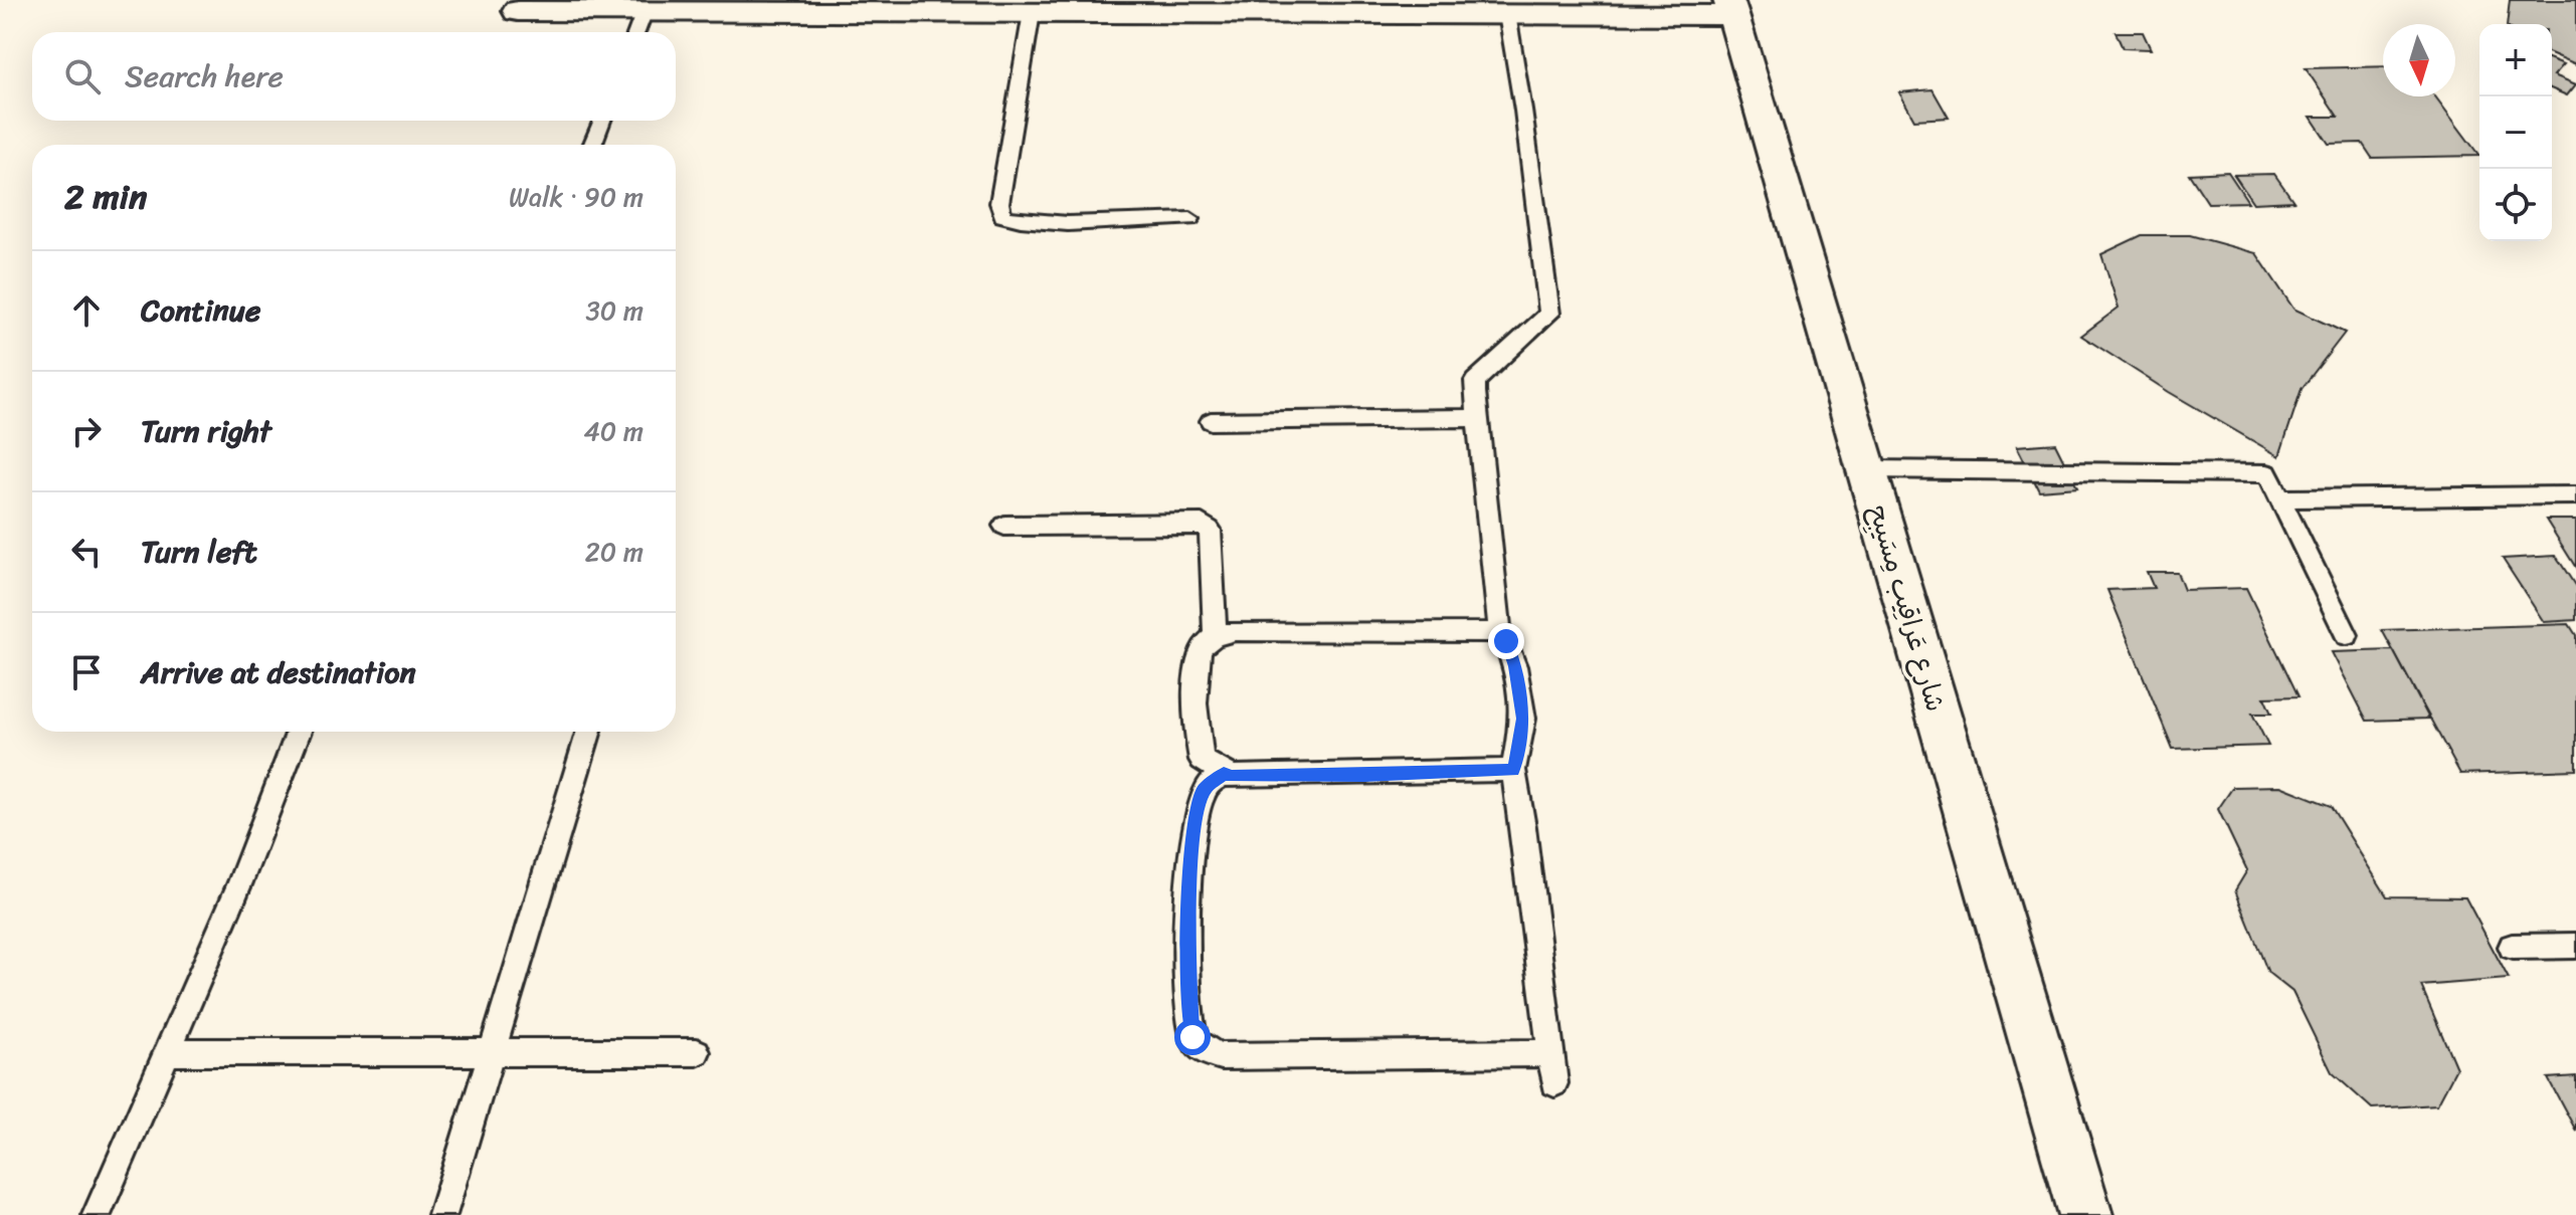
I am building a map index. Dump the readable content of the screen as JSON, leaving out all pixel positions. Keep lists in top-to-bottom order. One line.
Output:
{"streets":{"street":["شارع عَراقِيب مِسَيبِح"]},"north":"bottom","page":{"map_buttons":["+","−"],"search":"Search here","heading":["2 min","Walk · 90 m"],"list":[["Continue","30 m"],["Turn right","40 m"],["Turn left","20 m"],"Arrive at destination"]}}
